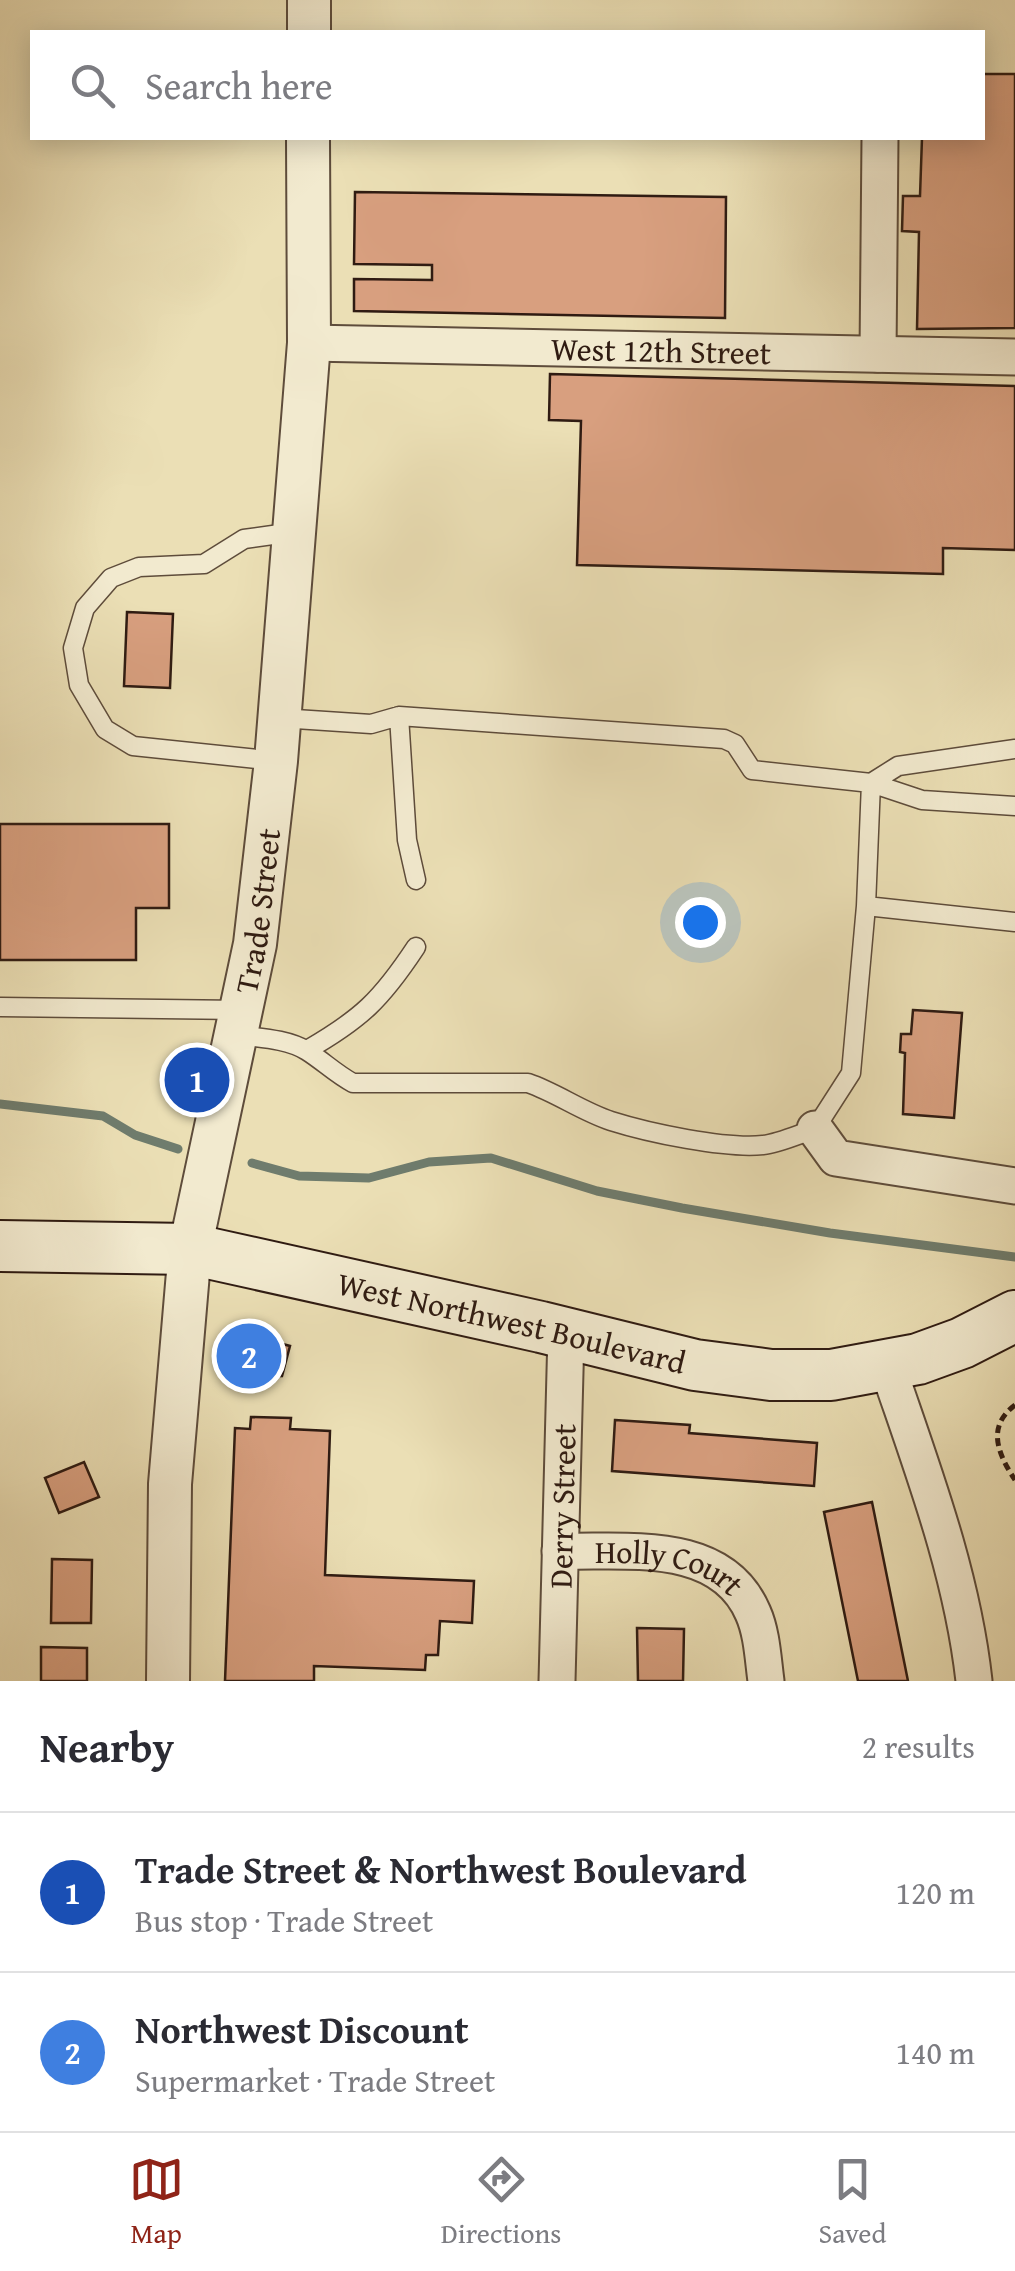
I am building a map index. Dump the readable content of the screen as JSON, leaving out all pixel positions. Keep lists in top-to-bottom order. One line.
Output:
{"streets":{"main road":["West Northwest Boulevard"],"street":["West 12th Street","Trade Street","Derry Street","Holly Court"]},"crossings":[["West 12th Street","Trade Street"],["Trade Street","West Northwest Boulevard"],["West Northwest Boulevard","Derry Street"],["Derry Street","Holly Court"]],"page":{"search":"Search here","pins":["1","2"],"heading":["Nearby","2 results"],"list":[{"mark":"1","name":"Trade Street & Northwest Boulevard","note":"Bus stop · Trade Street","value":"120 m"},{"mark":"2","name":"Northwest Discount","note":"Supermarket · Trade Street","value":"140 m"}],"nav":["Map","Directions","Saved"]}}
